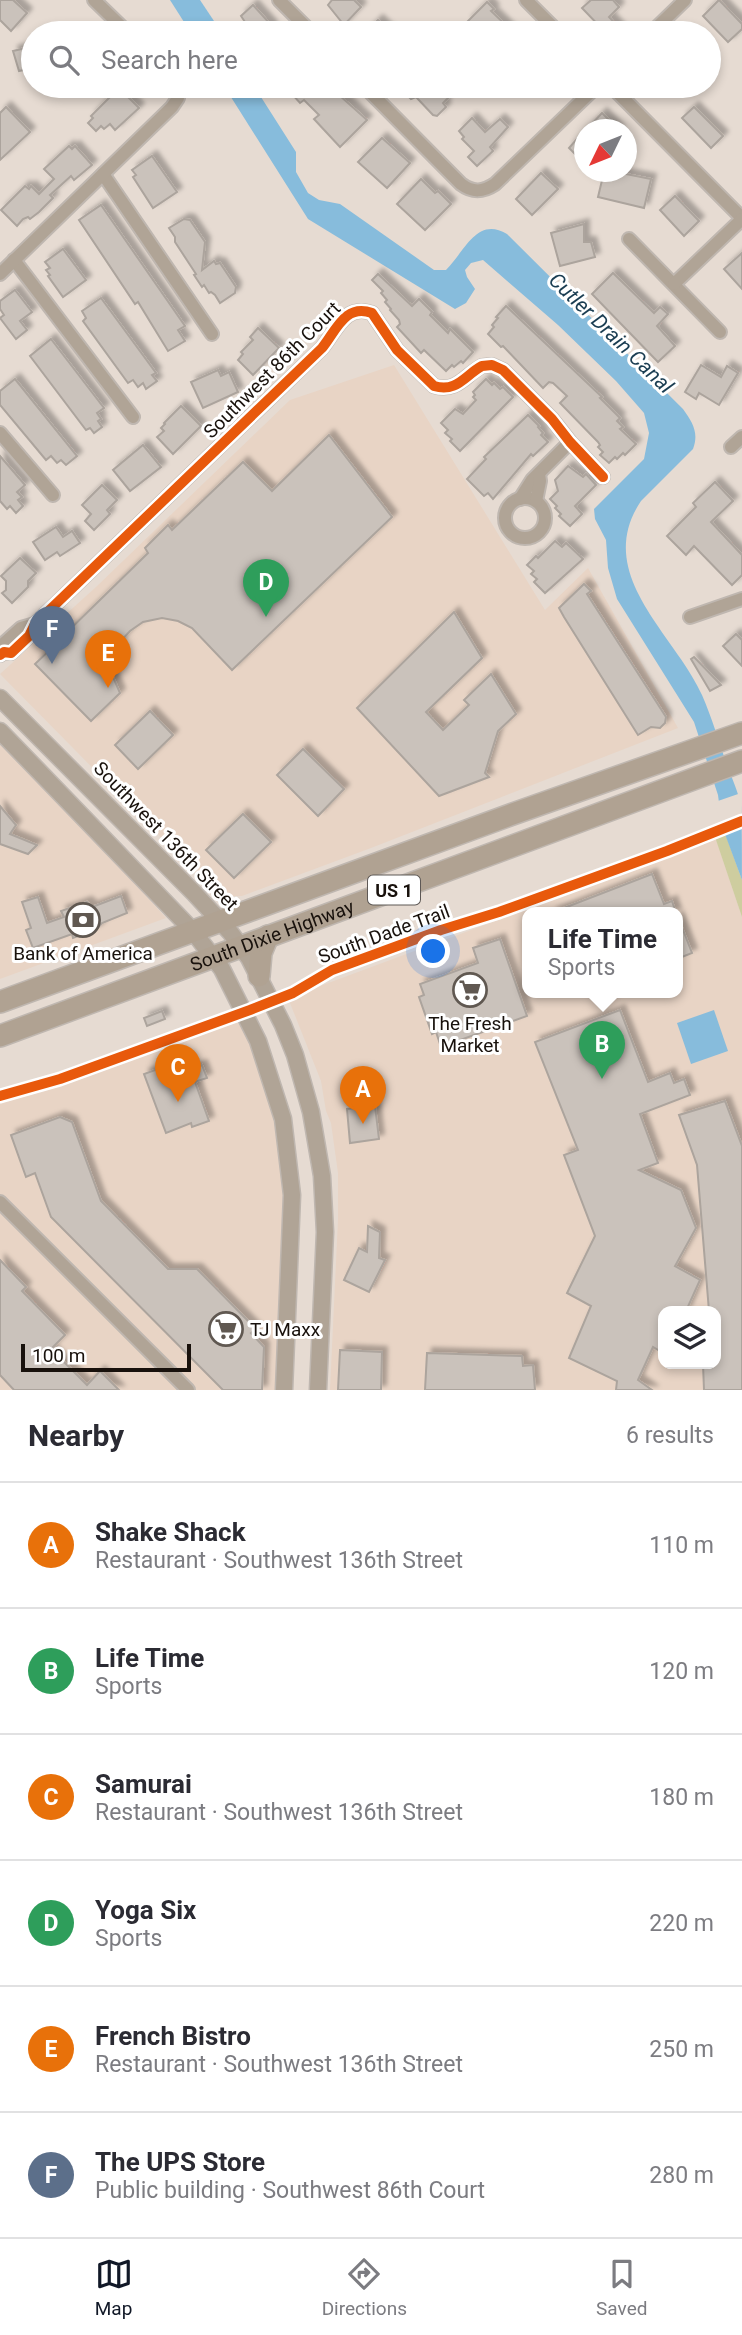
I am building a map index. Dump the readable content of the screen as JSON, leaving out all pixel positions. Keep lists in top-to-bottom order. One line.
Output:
{"streets":{"highway":["US 1","South Dixie Highway"],"street":["Southwest 86th Court","Southwest 136th Street"],"cycle path":["South Dade Trail"]},"crossings":[["Southwest 136th Street","South Dixie Highway"]],"water":["Cutler Drain Canal"],"places":{"bank":["Bank of America"],"supermarket":["The Fresh Market","TJ Maxx"]},"scale_bar":"100 m","north":"bottom left","page":{"search":"Search here","pins":["D","F","E","B","C","A"],"popup":["Life Time","Sports"],"scale":"100 m","heading":["Nearby","6 results"],"list":[{"mark":"A","name":"Shake Shack","note":"Restaurant · Southwest 136th Street","value":"110 m"},{"mark":"B","name":"Life Time","note":"Sports","value":"120 m"},{"mark":"C","name":"Samurai","note":"Restaurant · Southwest 136th Street","value":"180 m"},{"mark":"D","name":"Yoga Six","note":"Sports","value":"220 m"},{"mark":"E","name":"French Bistro","note":"Restaurant · Southwest 136th Street","value":"250 m"},{"mark":"F","name":"The UPS Store","note":"Public building · Southwest 86th Court","value":"280 m"}],"nav":["Map","Directions","Saved"]}}
